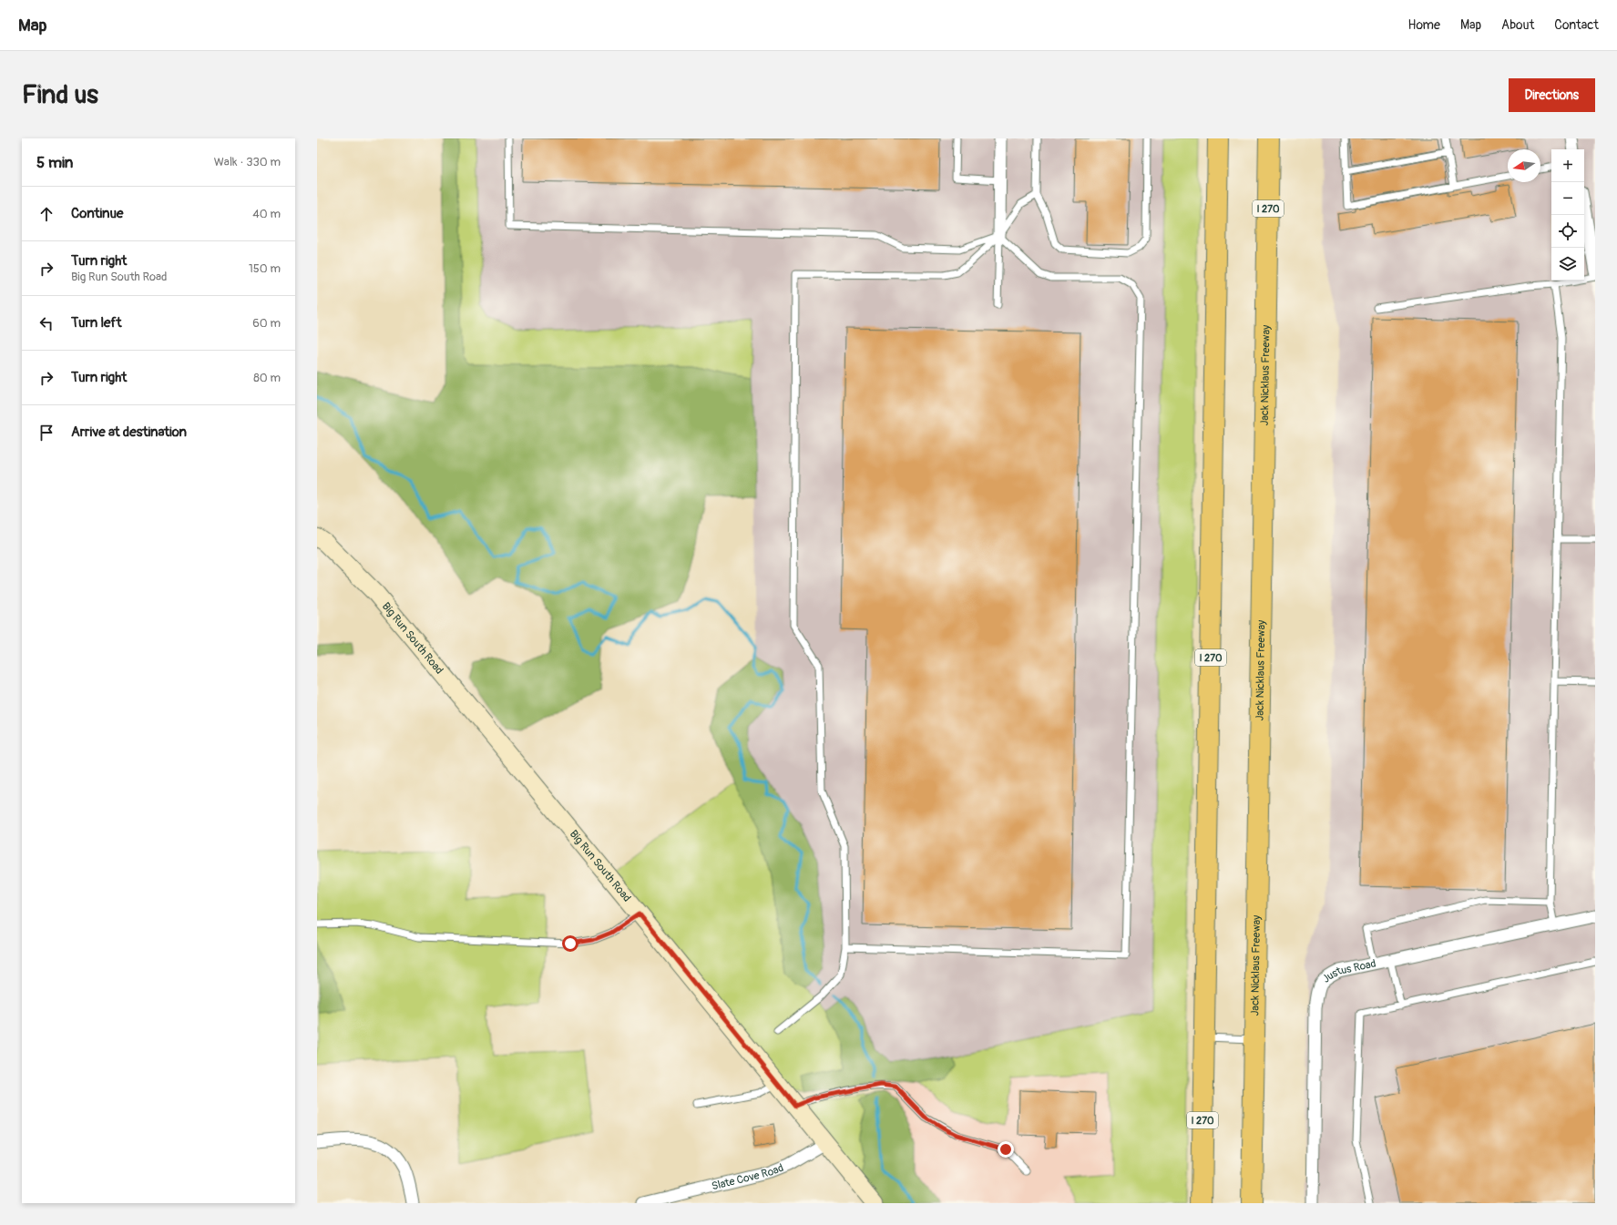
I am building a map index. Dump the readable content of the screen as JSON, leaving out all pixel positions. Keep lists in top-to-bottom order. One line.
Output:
{"streets":{"highway":["I 270","Jack Nicklaus Freeway"],"street":["Big Run South Road","Justus Road","Slate Cove Road"]},"crossings":[["Big Run South Road","Slate Cove Road"]],"north":"left","page":{"header":"Map","nav":["Home","Map","About","Contact"],"buttons":"Directions","title":"Find us","heading":["5 min","Walk · 330 m"],"map_buttons":["+","−"],"list":[["Continue","40 m"],["Turn right","Big Run South Road","150 m"],["Turn left","60 m"],["Turn right","80 m"],"Arrive at destination"]}}
